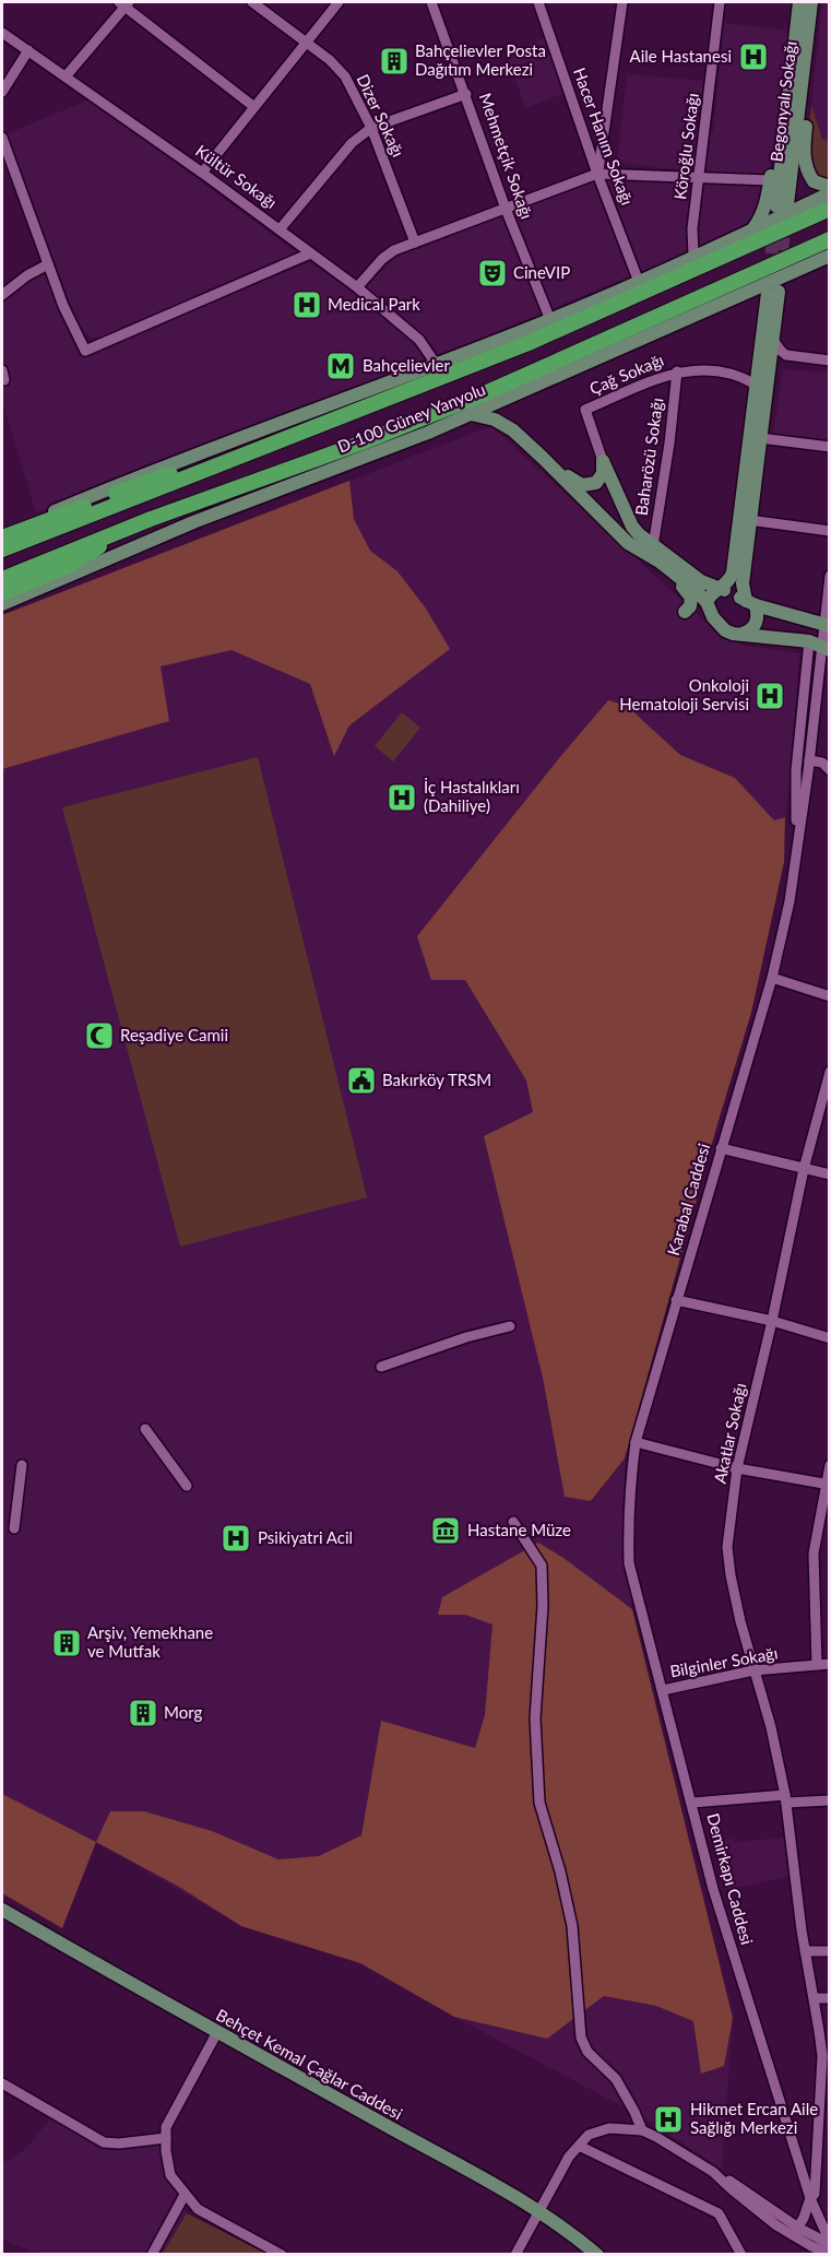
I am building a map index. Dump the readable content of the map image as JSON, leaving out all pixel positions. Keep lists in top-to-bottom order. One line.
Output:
{"streets":{"main road":["Begonyalı Sokağı","D-100 Güney Yanyolu","Behçet Kemal Çağlar Caddesi"],"street":["Dizer Sokağı","Hacer Hanım Sokağı","Köroğlu Sokağı","Mehmetçik Sokağı","Kültür Sokağı","Çağ Sokağı","Baharözü Sokağı","Karabal Caddesi","Akatlar Sokağı","Bilginler Sokağı","Demirkapı Caddesi"]},"crossings":[["Çağ Sokağı","Baharözü Sokağı"],["Karabal Caddesi","Demirkapı Caddesi"],["Akatlar Sokağı","Bilginler Sokağı"],["Akatlar Sokağı","Demirkapı Caddesi"],["Bilginler Sokağı","Demirkapı Caddesi"]],"places":{"hospital":["Aile Hastanesi","Medical Park","Onkoloji Hematoloji Servisi","İç Hastalıkları (Dahiliye)","Psikiyatri Acil","Hikmet Ercan Aile Sağlığı Merkezi"],"building":["Bahçelievler Posta Dağıtım Merkezi","Arşiv, Yemekhane ve Mutfak","Morg"],"theatre":["CineVIP"],"metro station":["Bahçelievler"],"mosque":["Reşadiye Camii"],"public building":["Bakırköy TRSM"],"museum":["Hastane Müze"]}}
